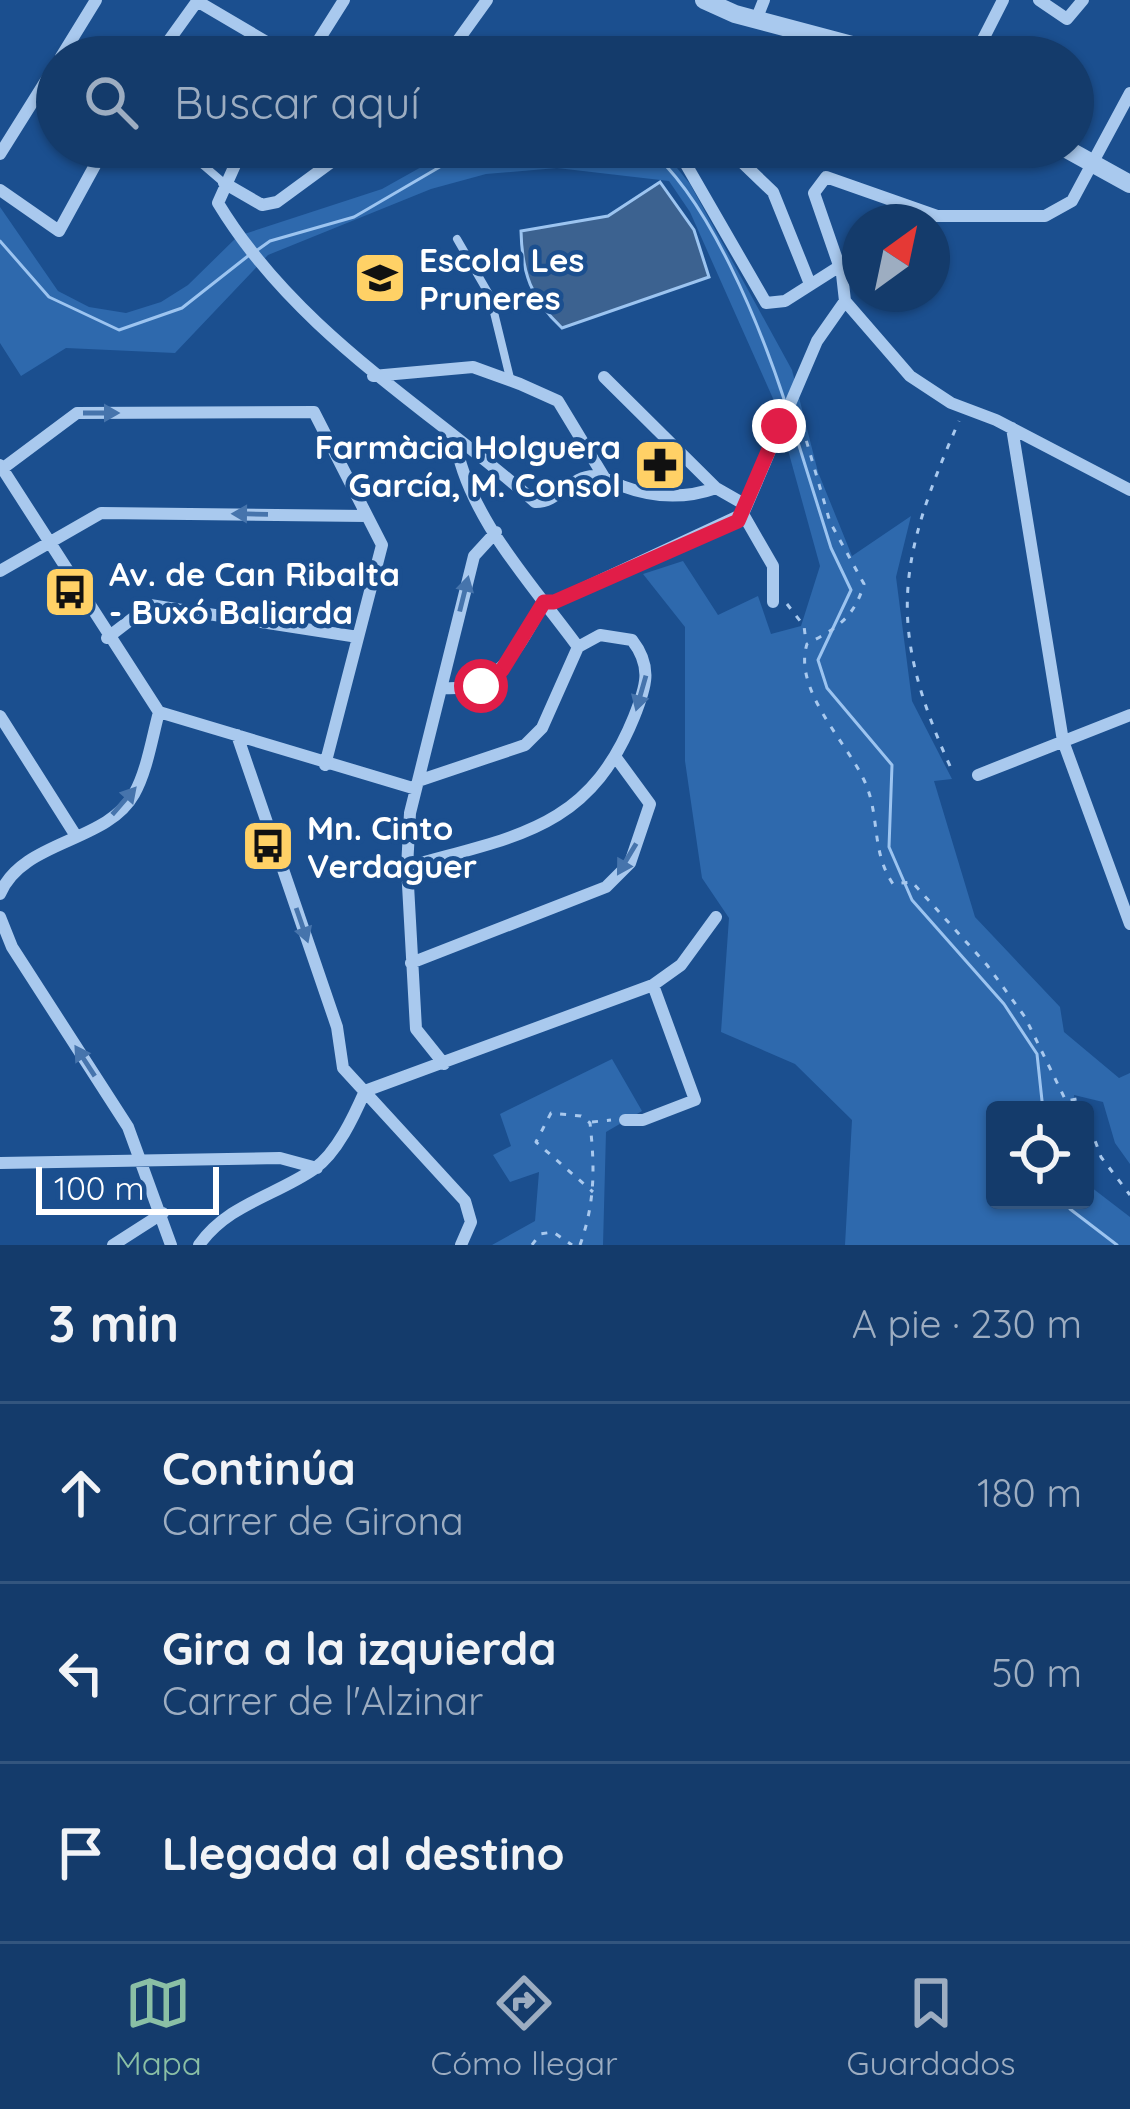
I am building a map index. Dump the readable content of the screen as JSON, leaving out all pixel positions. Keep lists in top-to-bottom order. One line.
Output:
{"places":{"school or university":["Escola Les Pruneres"],"pharmacy":["Farmàcia Holguera García, M. Consol"],"bus stop":["Av. de Can Ribalta - Buxó Baliarda","Mn. Cinto Verdaguer"]},"scale_bar":"100 m","north":"top right","page":{"search":"Buscar aquí","scale":"100 m","heading":["3 min","A pie · 230 m"],"list":[["Continúa","Carrer de Girona","180 m"],["Gira a la izquierda","Carrer de l'Alzinar","50 m"],"Llegada al destino"],"nav":["Mapa","Cómo llegar","Guardados"]}}
